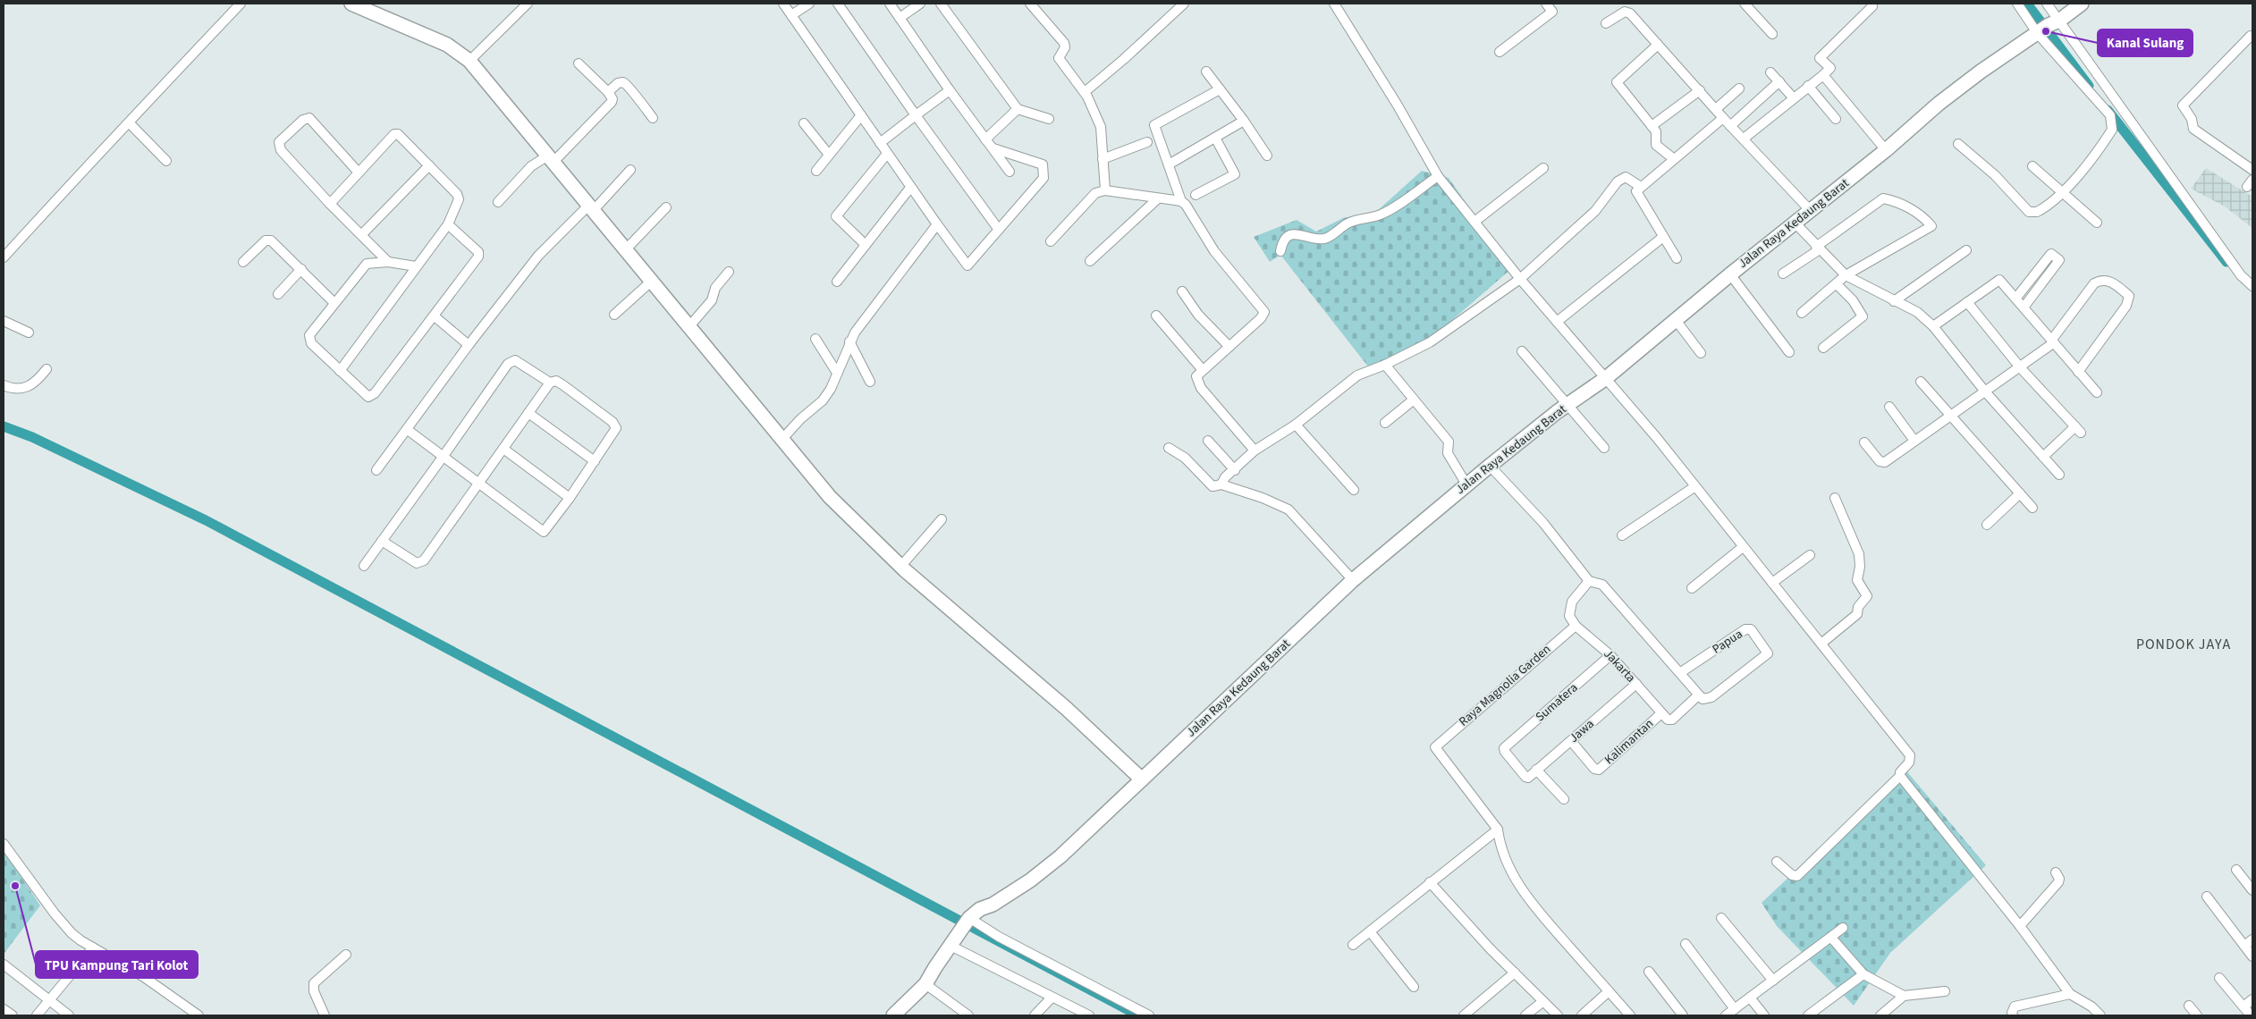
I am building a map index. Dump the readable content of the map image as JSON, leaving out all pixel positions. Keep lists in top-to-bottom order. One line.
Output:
{"streets":{"street":["Jalan Raya Kedaung Barat","Papua","Jakarta","Raya Magnolia Garden","Sumatera","Jawa","Kalimantan"]},"crossings":[["Jakarta","Raya Magnolia Garden"],["Jakarta","Sumatera"],["Jakarta","Jawa"],["Jakarta","Kalimantan"],["Sumatera","Jawa"],["Jawa","Kalimantan"]],"districts":["PONDOK JAYA"],"places":["Kanal Sulang","TPU Kampung Tari Kolot"]}
